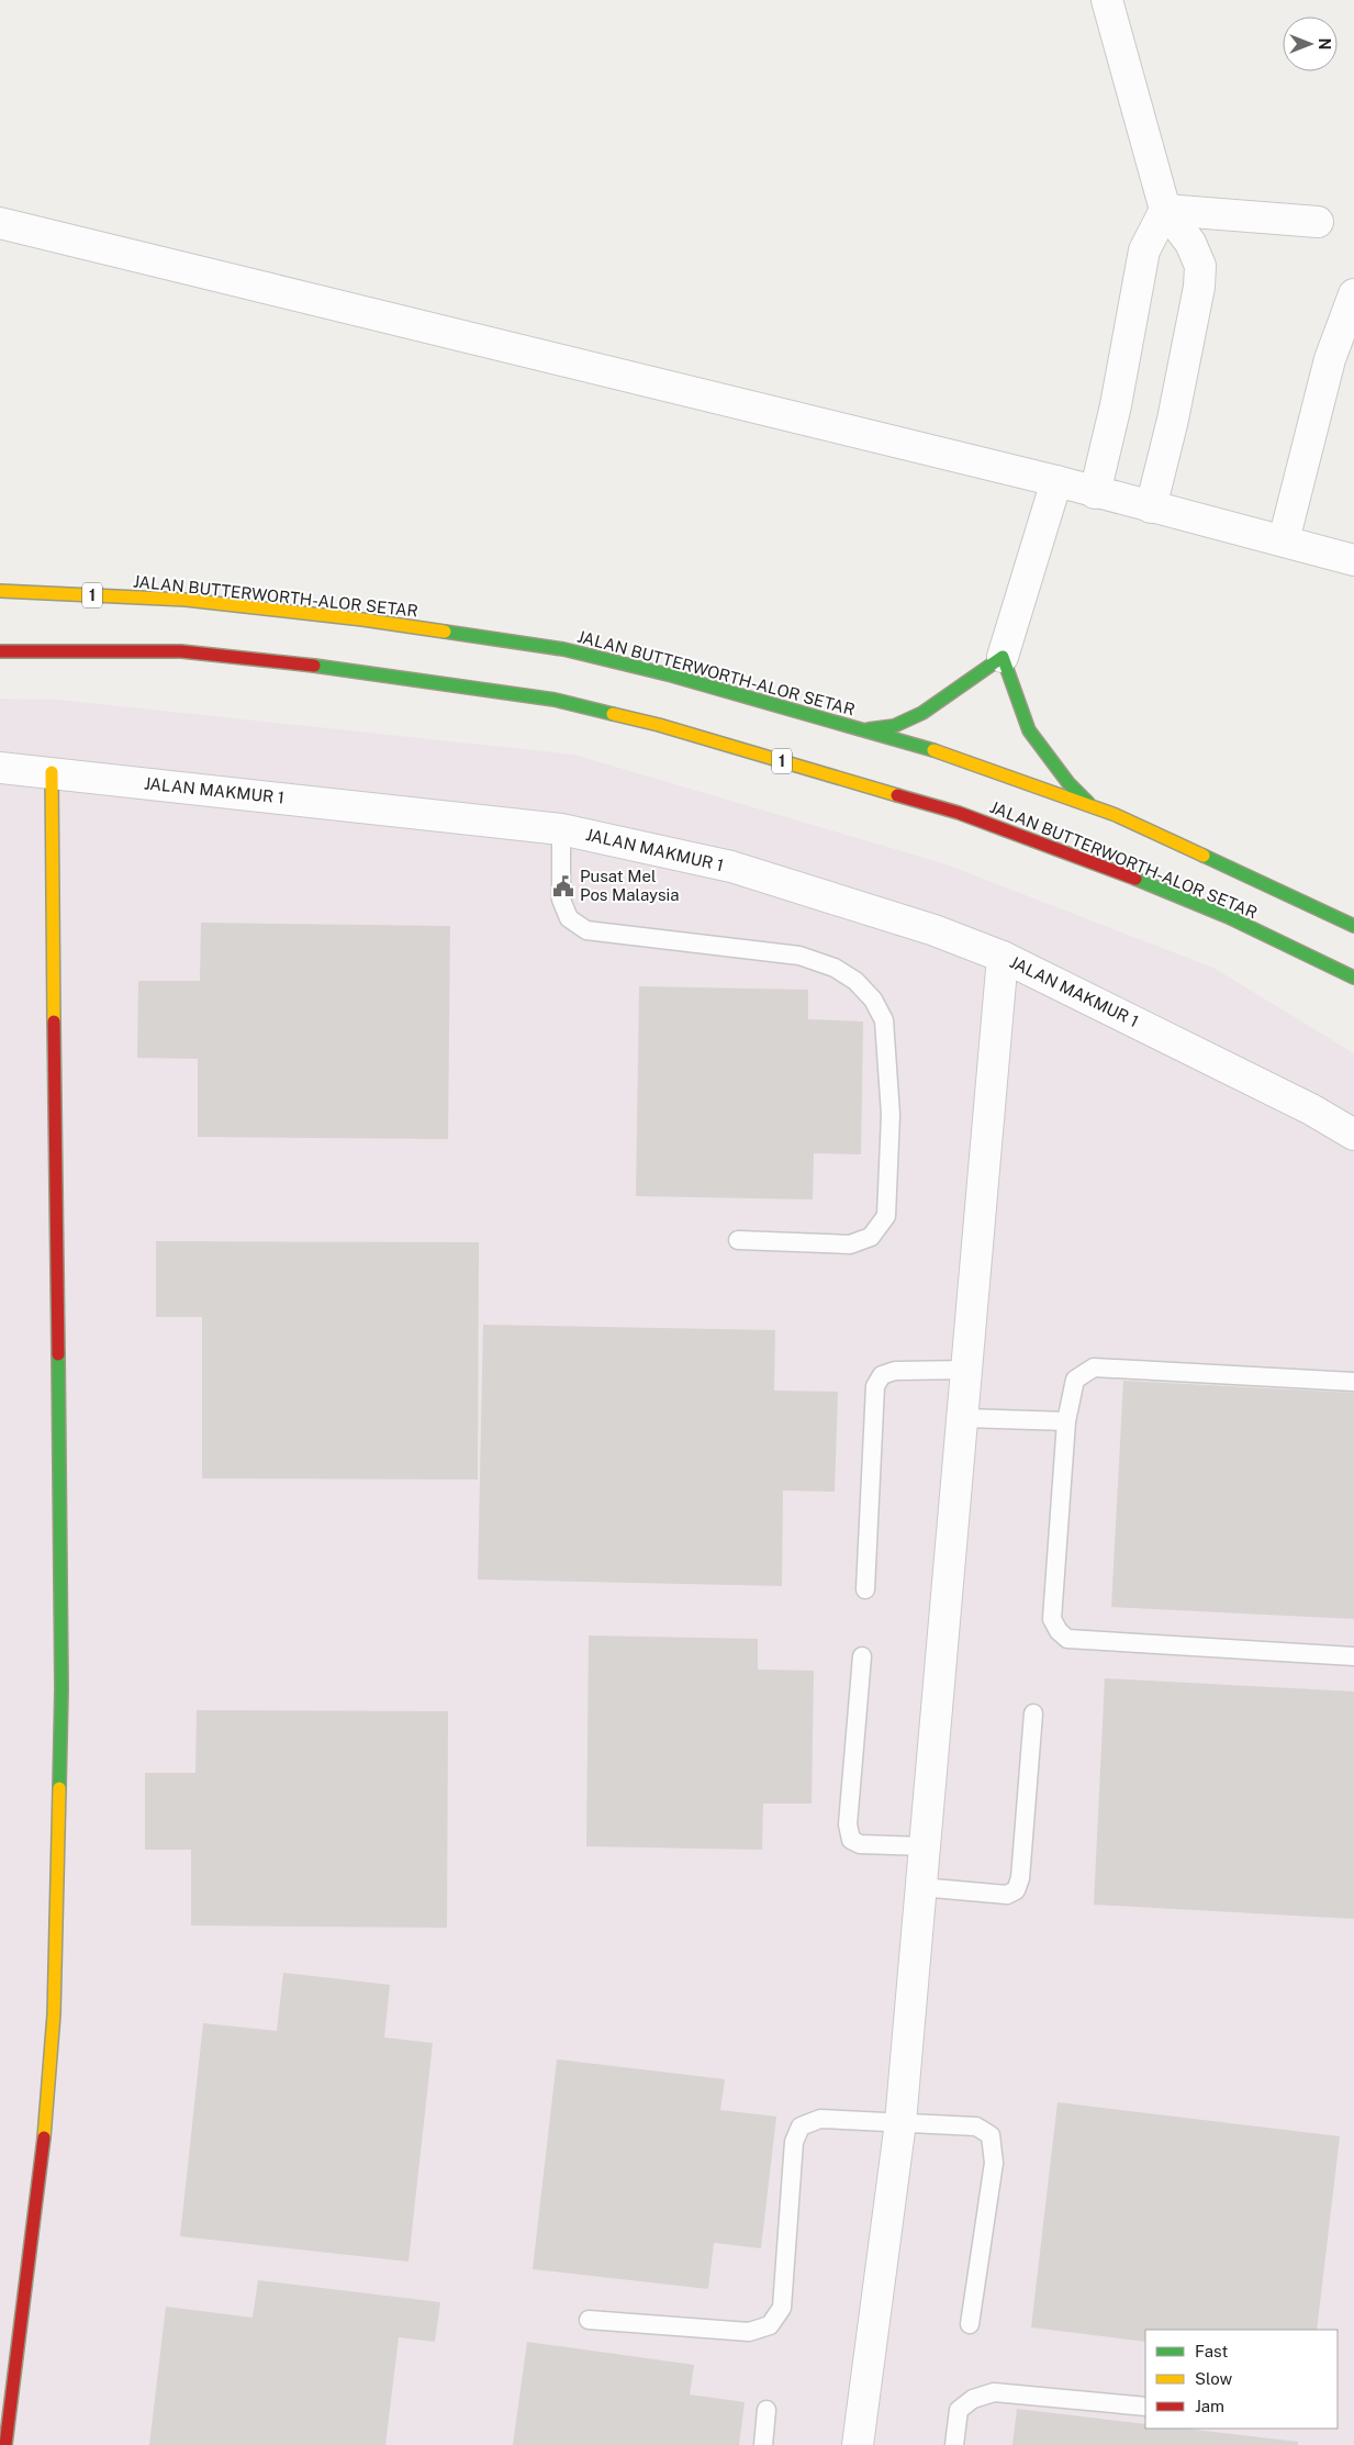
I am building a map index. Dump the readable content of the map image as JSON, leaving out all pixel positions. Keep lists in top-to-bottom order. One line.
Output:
{"streets":{"main road":["1","JALAN BUTTERWORTH-ALOR SETAR"],"street":["JALAN MAKMUR 1"]},"places":{"public building":["Pusat Mel Pos Malaysia"]},"legend":["Fast","Slow","Jam"],"north":"right"}
